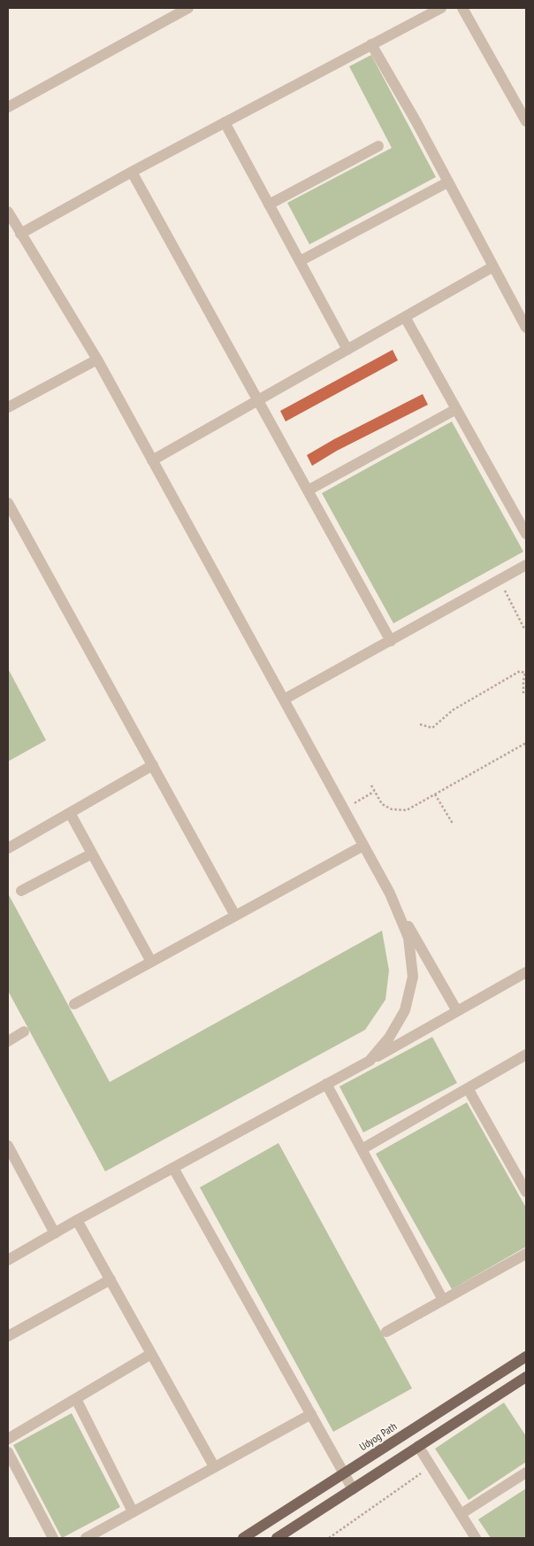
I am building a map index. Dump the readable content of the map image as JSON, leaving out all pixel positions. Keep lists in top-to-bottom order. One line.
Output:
{"streets":{"main road":["Udyog Path"]}}
